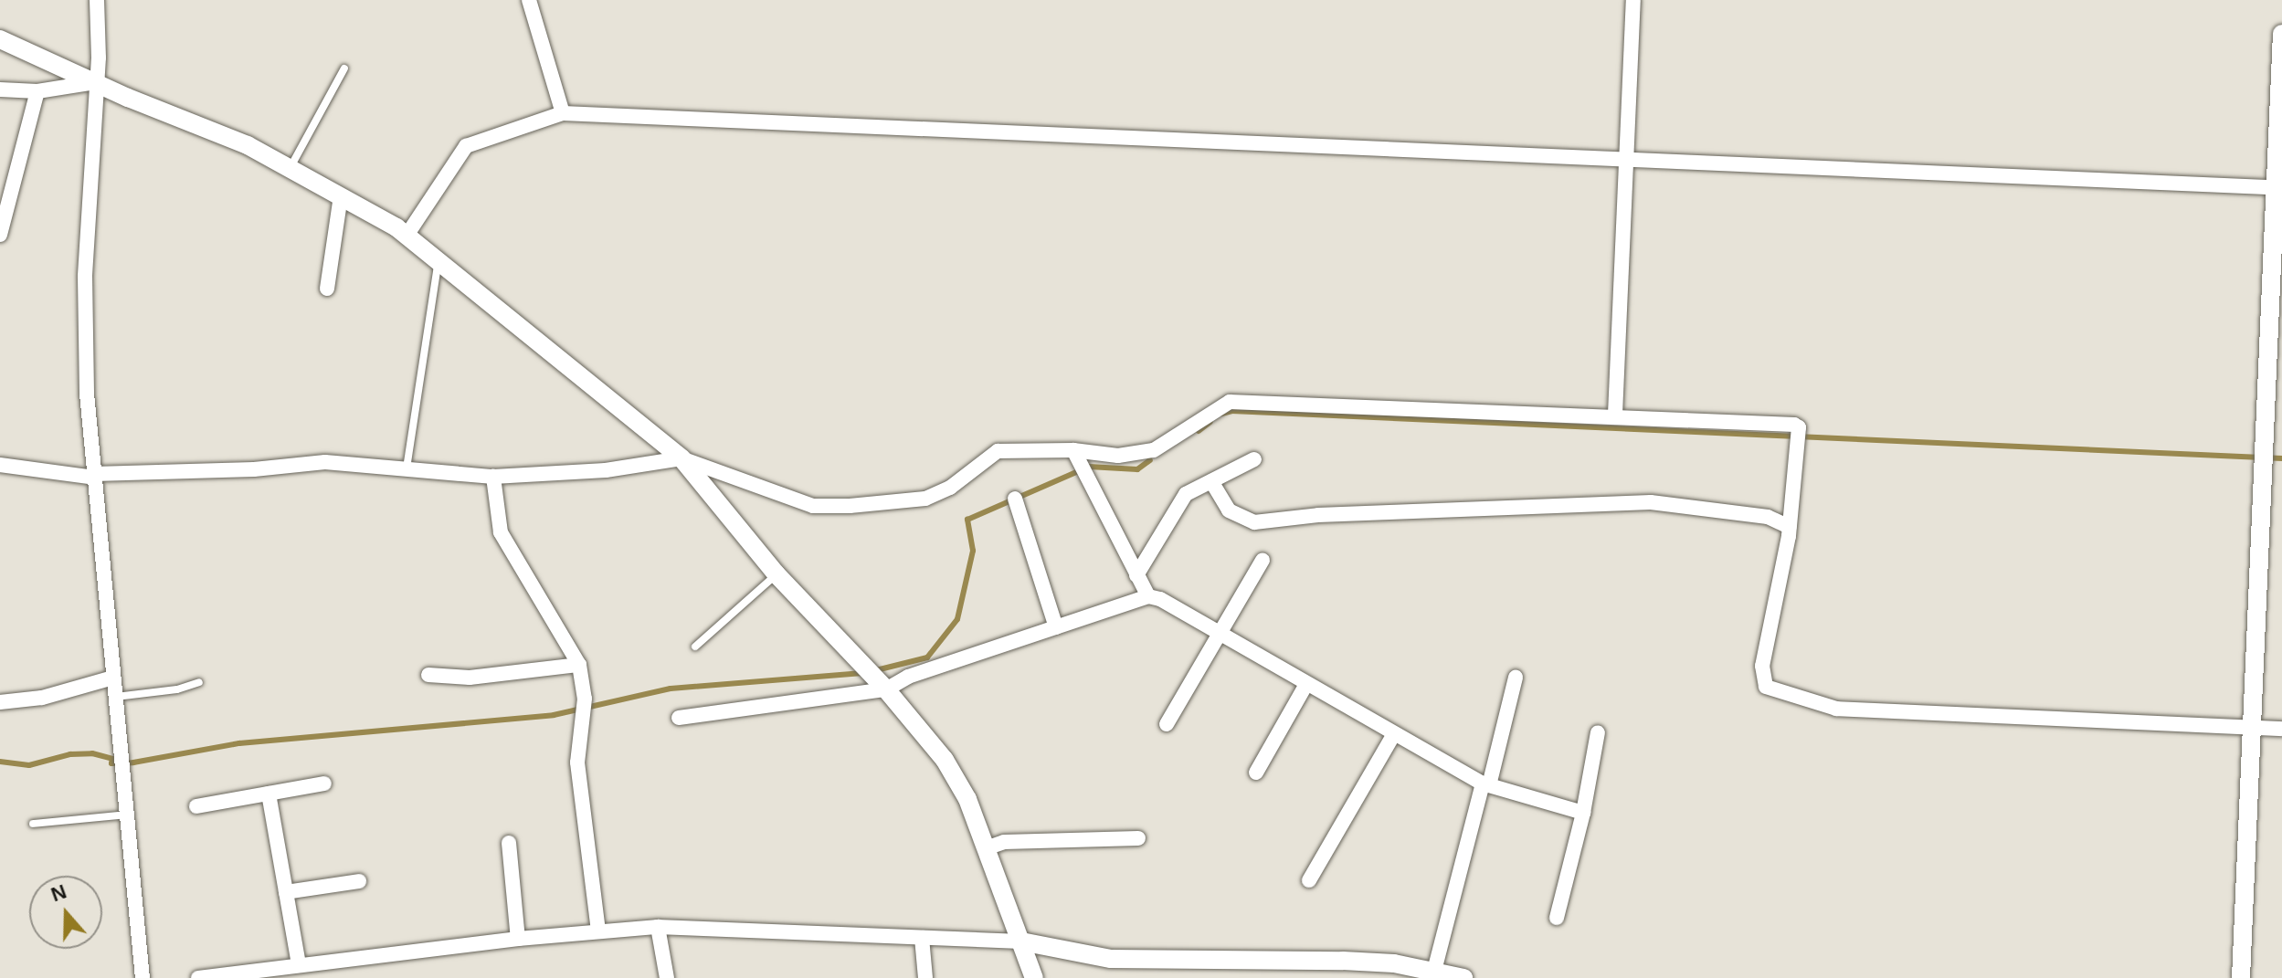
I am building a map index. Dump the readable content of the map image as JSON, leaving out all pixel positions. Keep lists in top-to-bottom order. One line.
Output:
{"north":"top"}
